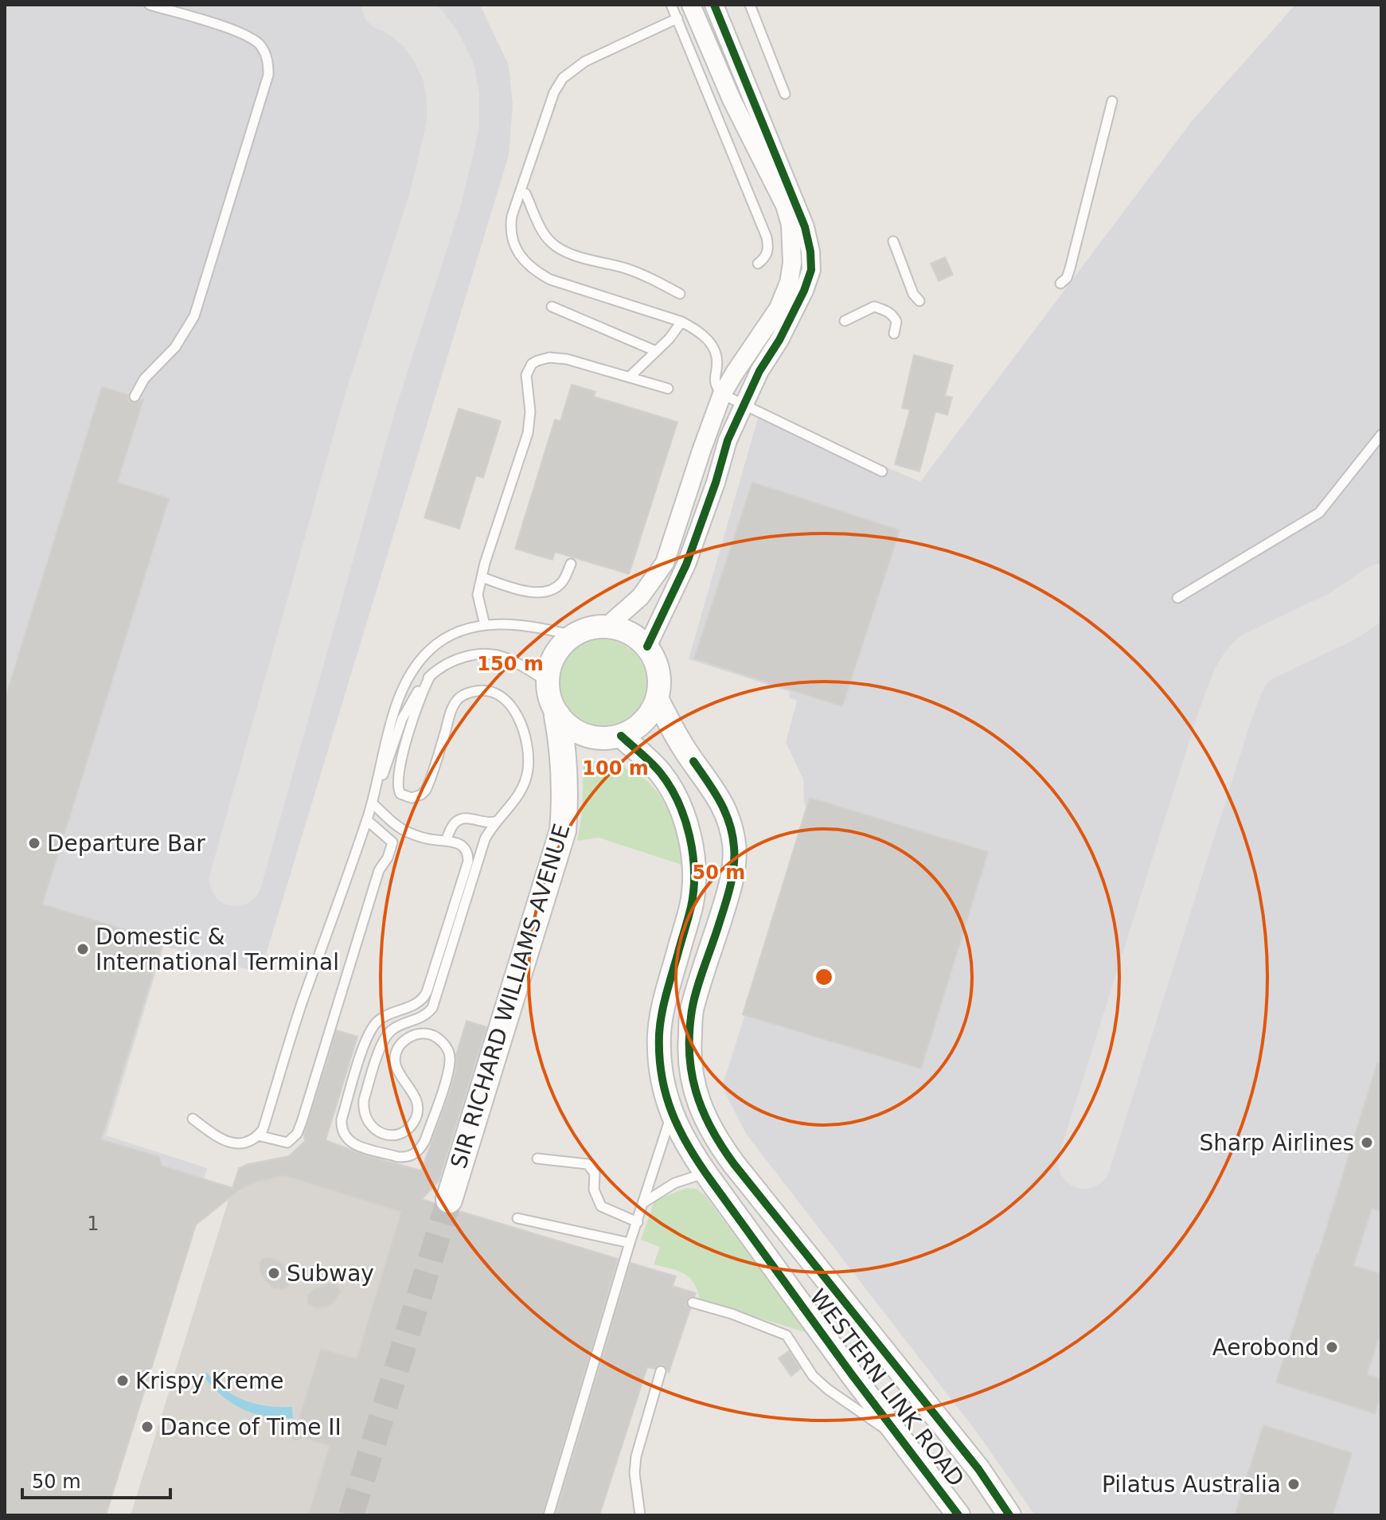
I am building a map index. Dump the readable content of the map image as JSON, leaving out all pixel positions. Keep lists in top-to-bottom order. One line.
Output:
{"streets":{"main road":["SIR RICHARD WILLIAMS AVENUE"],"street":["WESTERN LINK ROAD"]},"crossings":[["SIR RICHARD WILLIAMS AVENUE","WESTERN LINK ROAD"]],"places":["Departure Bar","Domestic & International Terminal","Sharp Airlines","Subway","Aerobond","Krispy Kreme","Dance of Time II","Pilatus Australia"],"house_numbers":["1"],"scale_bar":"50 m","rings":["150 m","100 m","50 m"]}
